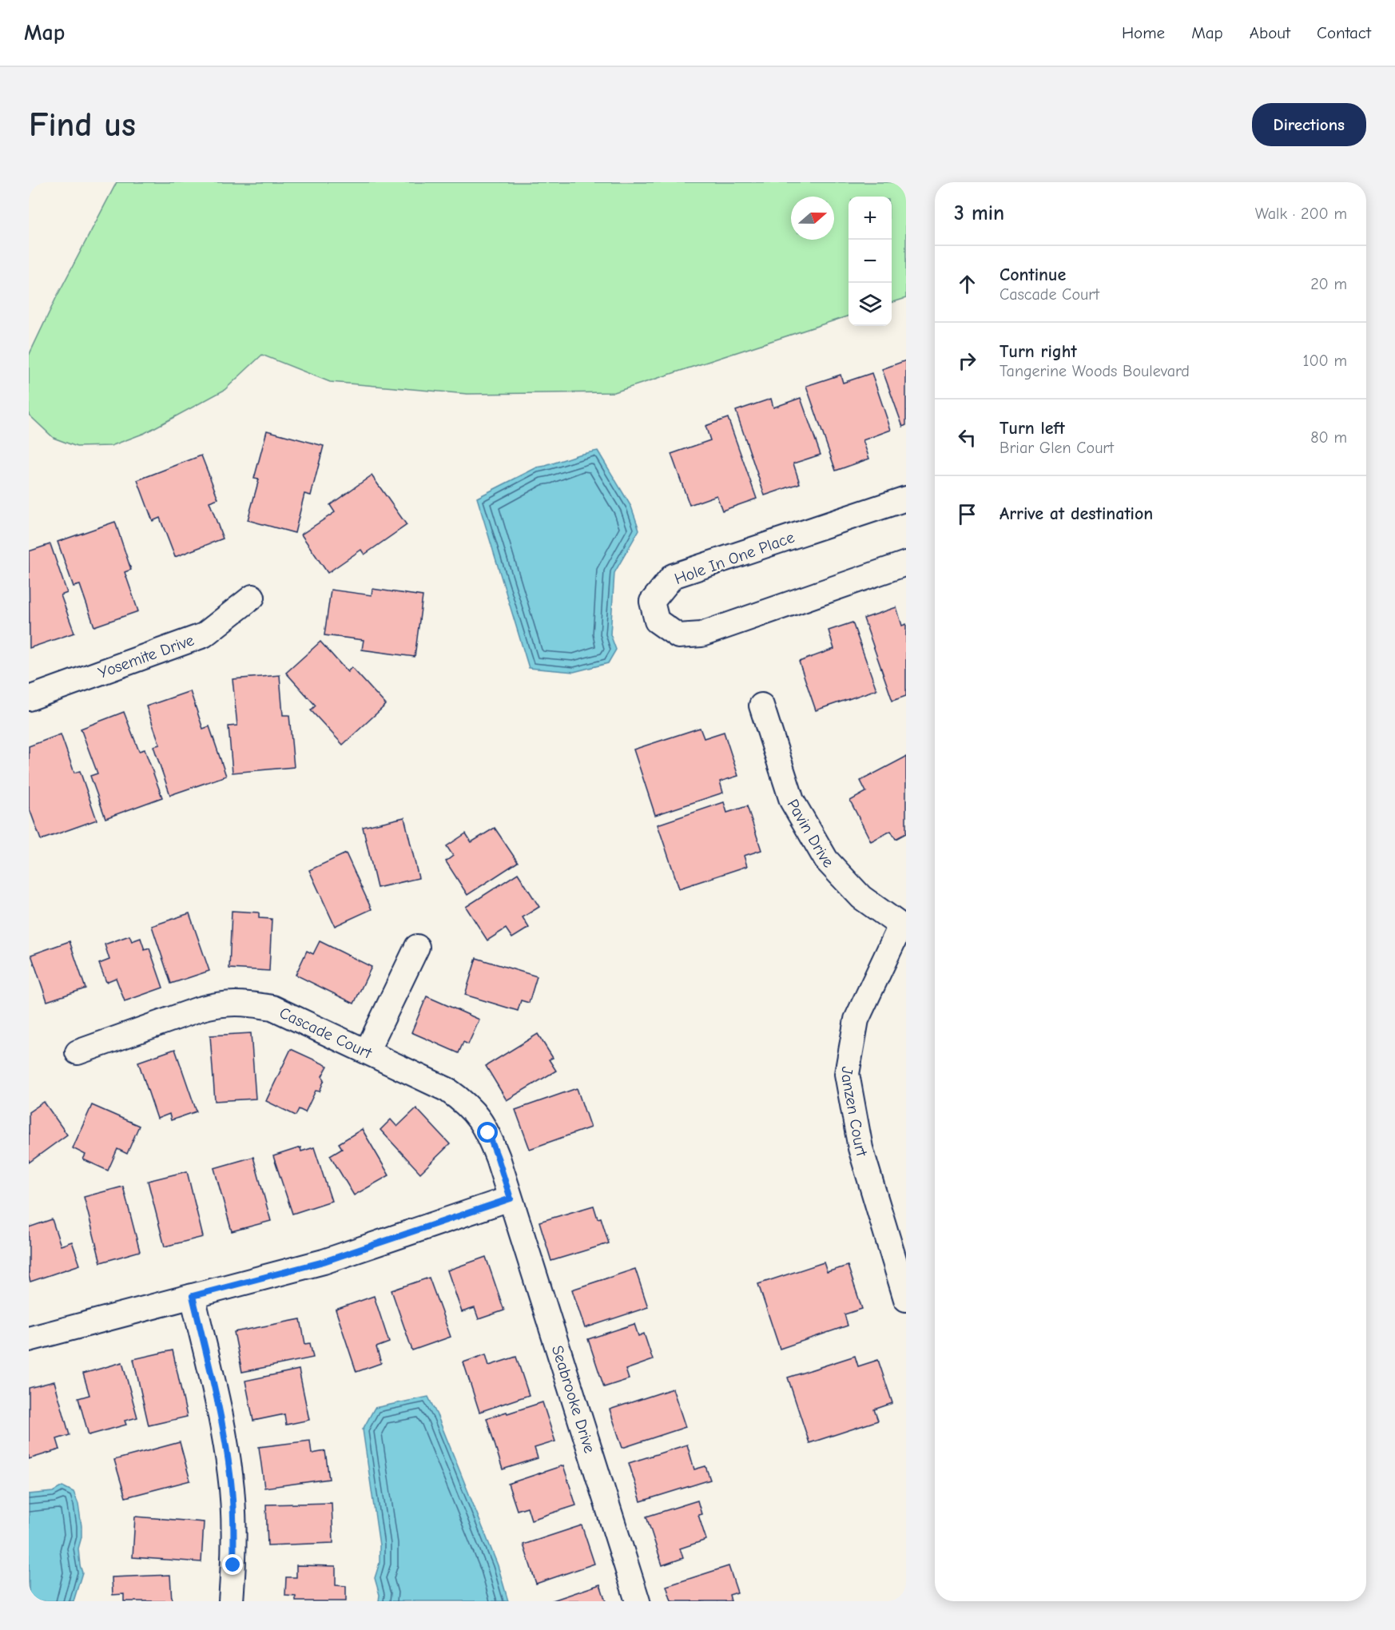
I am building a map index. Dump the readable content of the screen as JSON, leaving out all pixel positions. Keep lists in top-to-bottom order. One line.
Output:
{"streets":{"street":["Hole In One Place","Yosemite Drive","Pavin Drive","Cascade Court","Janzen Court","Seabrooke Drive"]},"crossings":[["Pavin Drive","Janzen Court"],["Cascade Court","Seabrooke Drive"]],"north":"right","page":{"header":"Map","nav":["Home","Map","About","Contact"],"buttons":"Directions","title":"Find us","heading":["3 min","Walk · 200 m"],"map_buttons":["+","−"],"list":[["Continue","Cascade Court","20 m"],["Turn right","Tangerine Woods Boulevard","100 m"],["Turn left","Briar Glen Court","80 m"],"Arrive at destination"]}}
